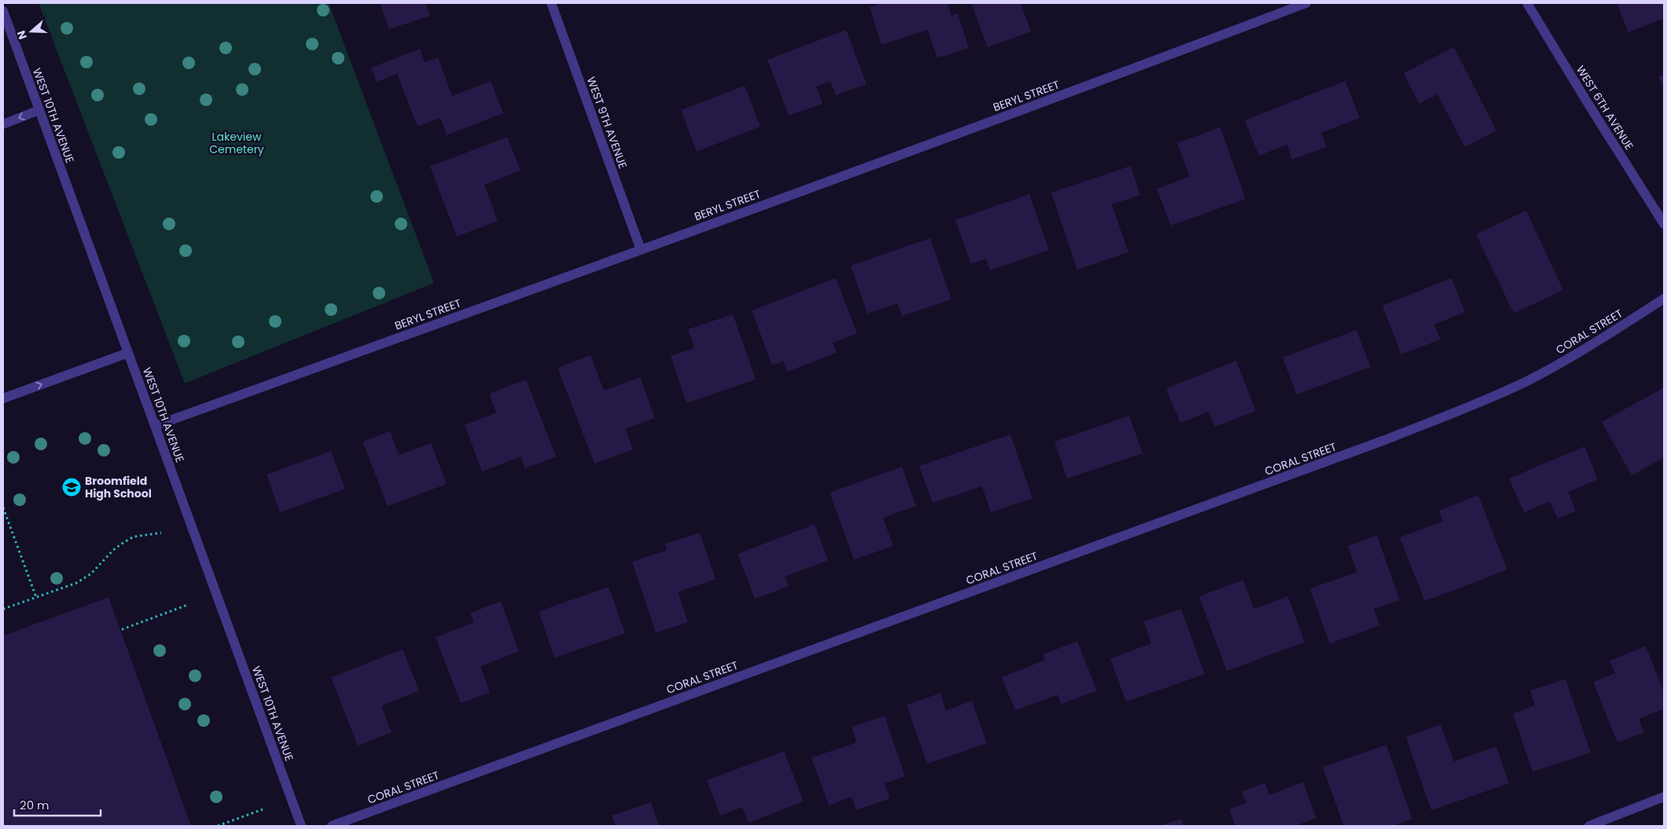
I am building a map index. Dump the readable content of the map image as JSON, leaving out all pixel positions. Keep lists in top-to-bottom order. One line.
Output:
{"streets":{"street":["BERYL STREET","WEST 6TH AVENUE","WEST 10TH AVENUE","WEST 9TH AVENUE","CORAL STREET"]},"crossings":[["BERYL STREET","WEST 10TH AVENUE"],["BERYL STREET","WEST 9TH AVENUE"]],"parks":["Lakeview Cemetery"],"places":{"school or university":["Broomfield High School"]},"scale_bar":"20 m","north":"left"}
